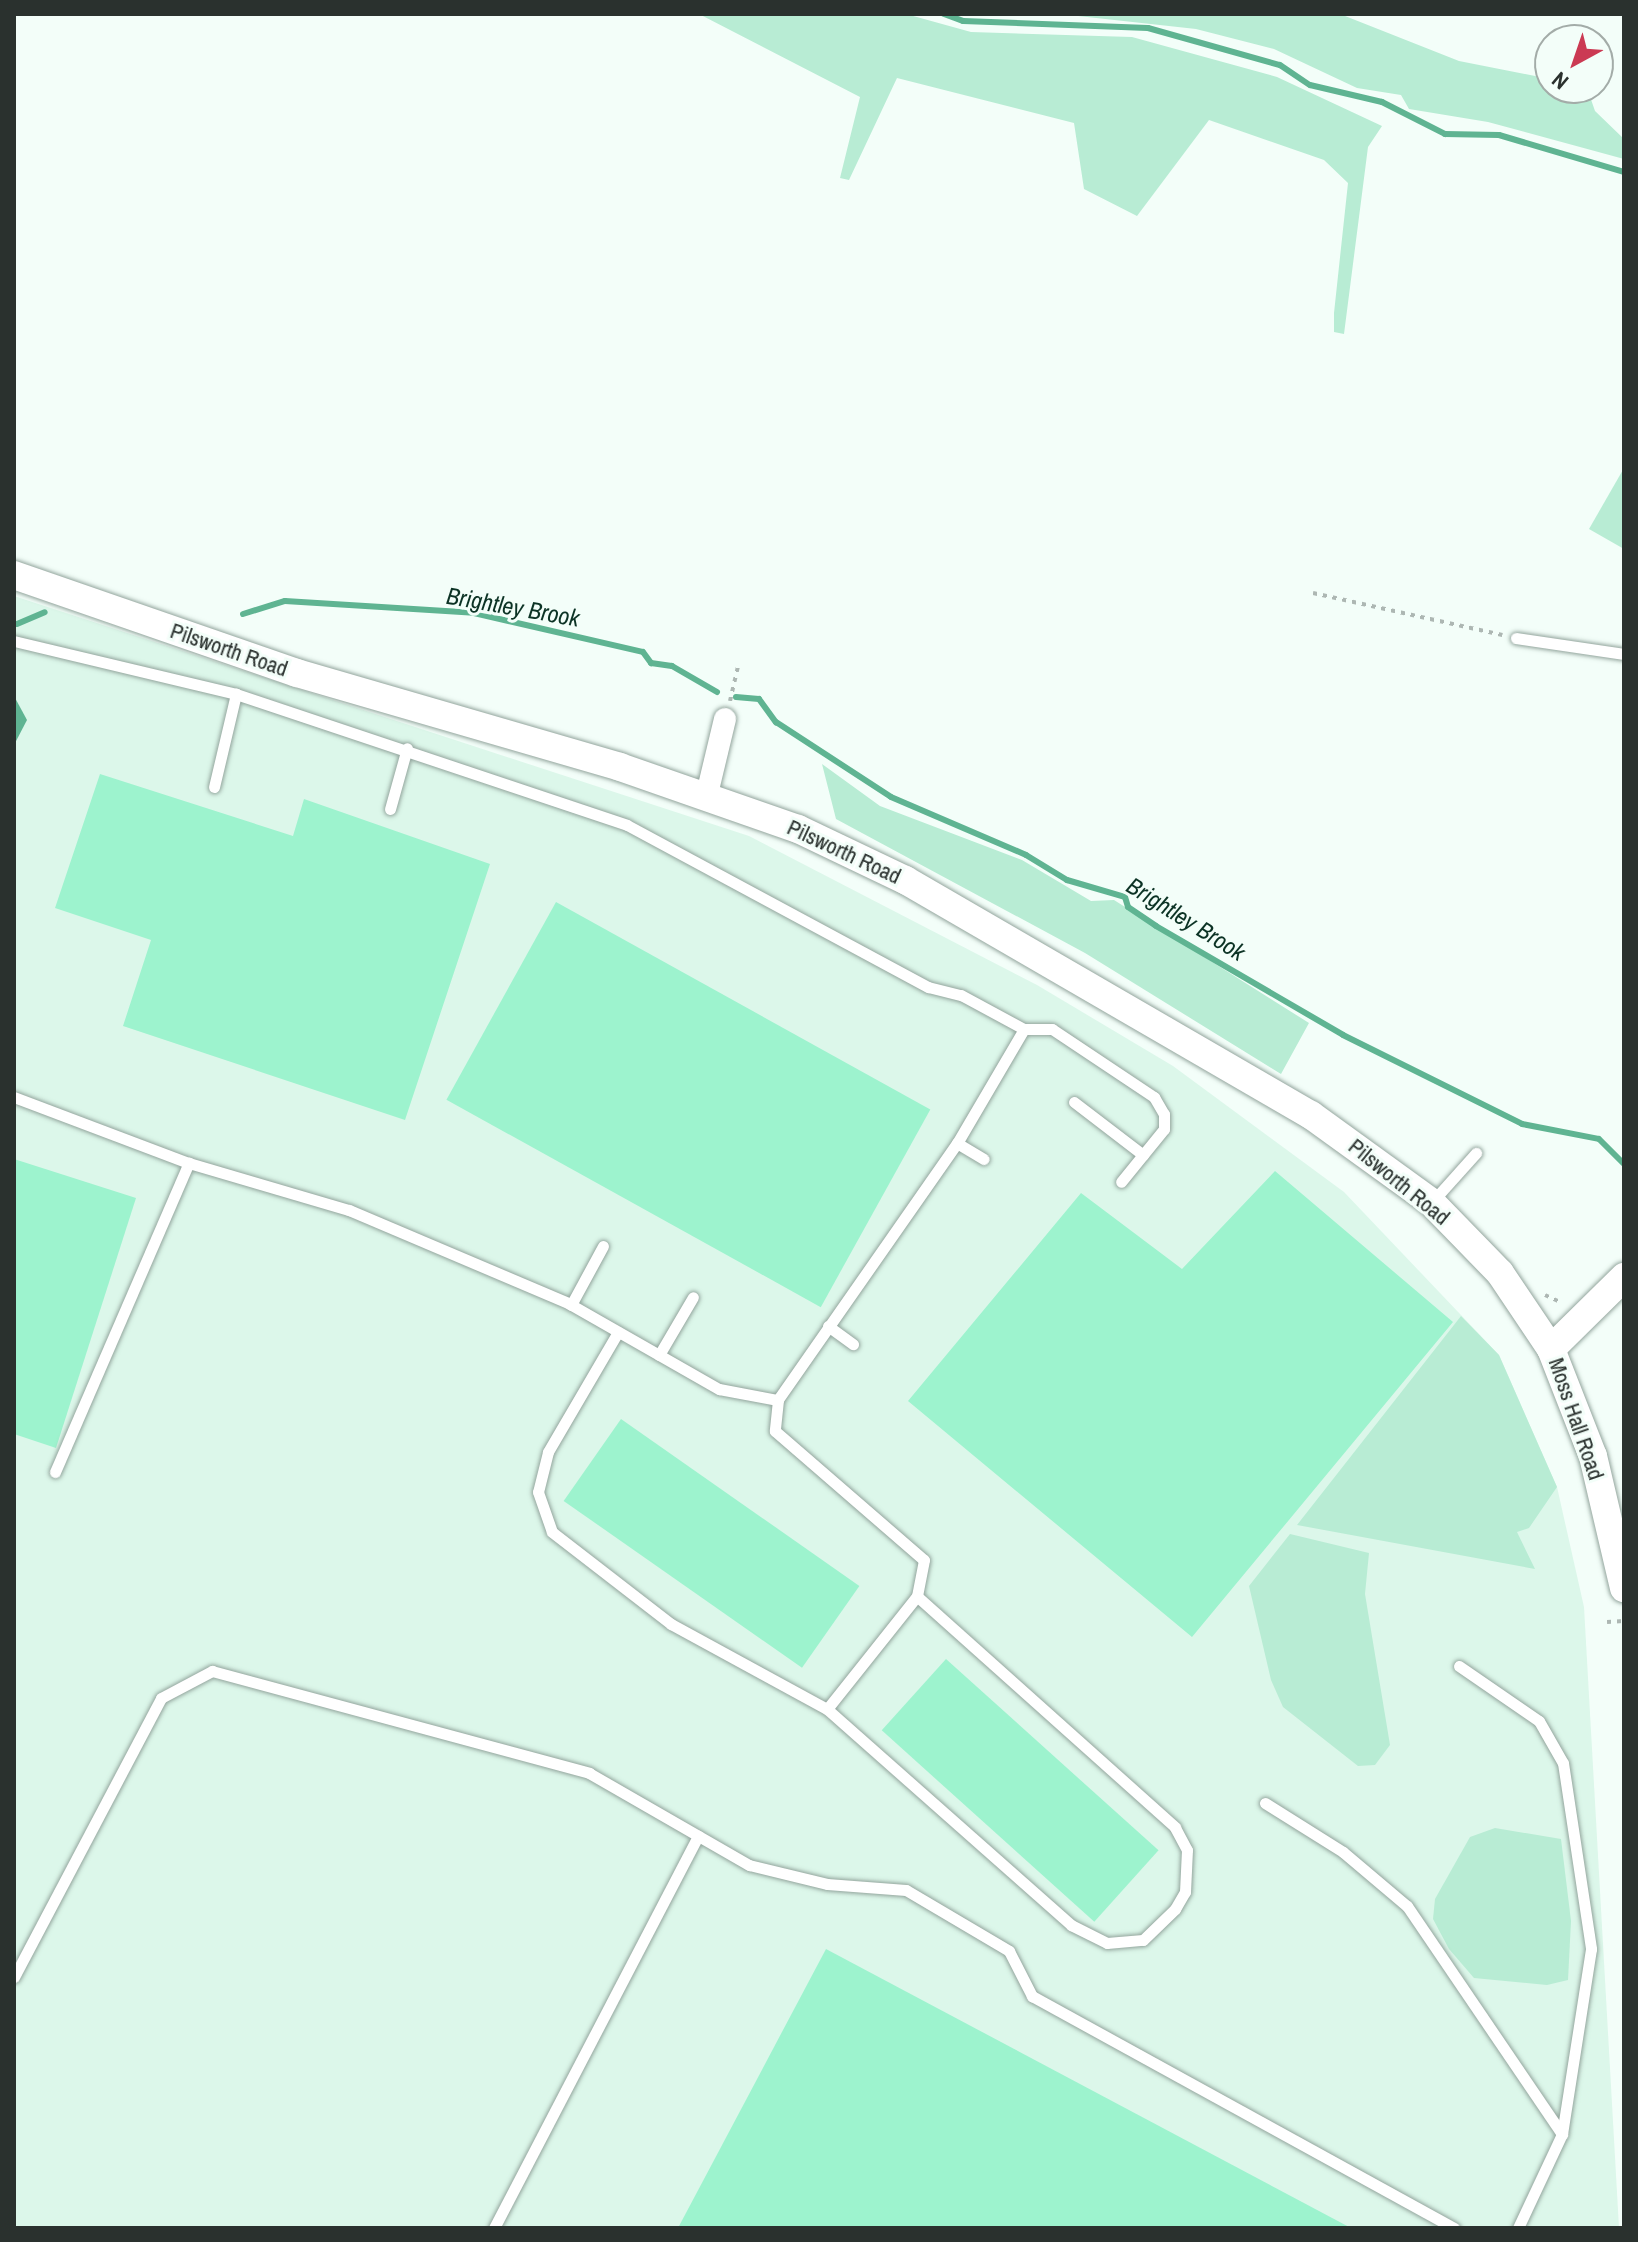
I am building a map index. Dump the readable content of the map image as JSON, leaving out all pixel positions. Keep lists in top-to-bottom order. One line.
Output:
{"streets":{"street":["Pilsworth Road","Moss Hall Road"]},"crossings":[["Pilsworth Road","Moss Hall Road"]],"water":["Brightley Brook"],"north":"bottom left"}
